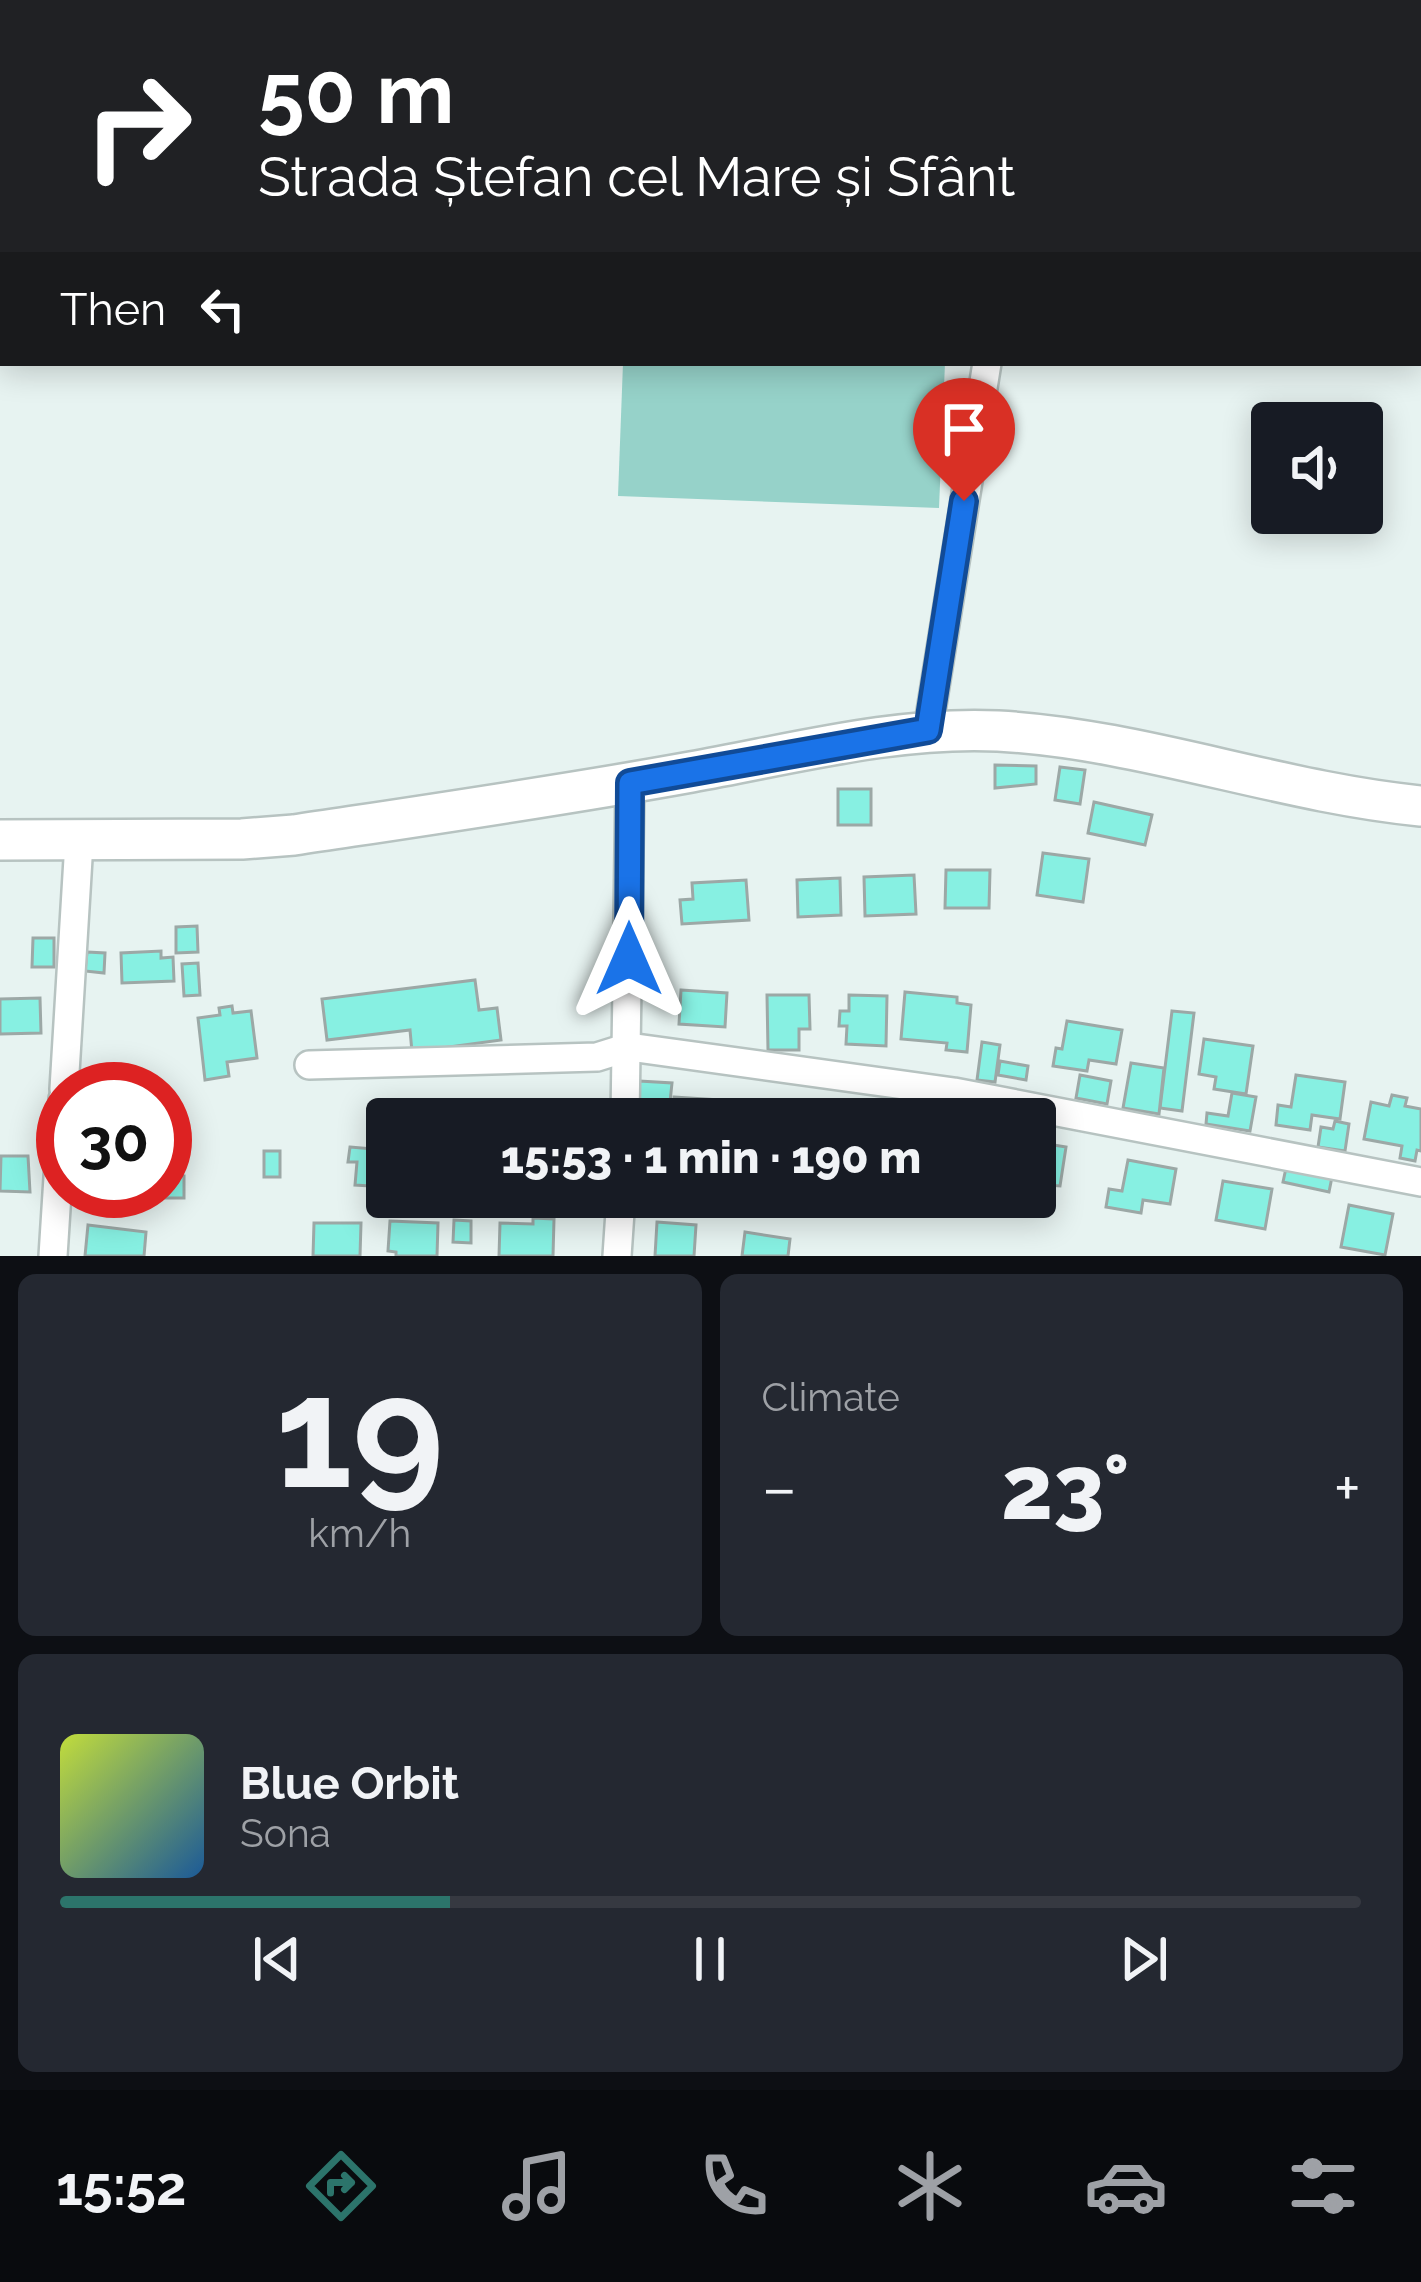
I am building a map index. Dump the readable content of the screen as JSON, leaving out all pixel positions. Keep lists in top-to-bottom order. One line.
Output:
{"page":{"turn":["50 m","Strada Ștefan cel Mare și Sfânt"],"then":"Then","limit":"30","trip":"15:53 · 1 min · 190 m","tile":[["19","km/h"],"Climate"],"heat":["−","23°","+"],"song":["Blue Orbit","Sona"],"tabs":"15:52"}}
